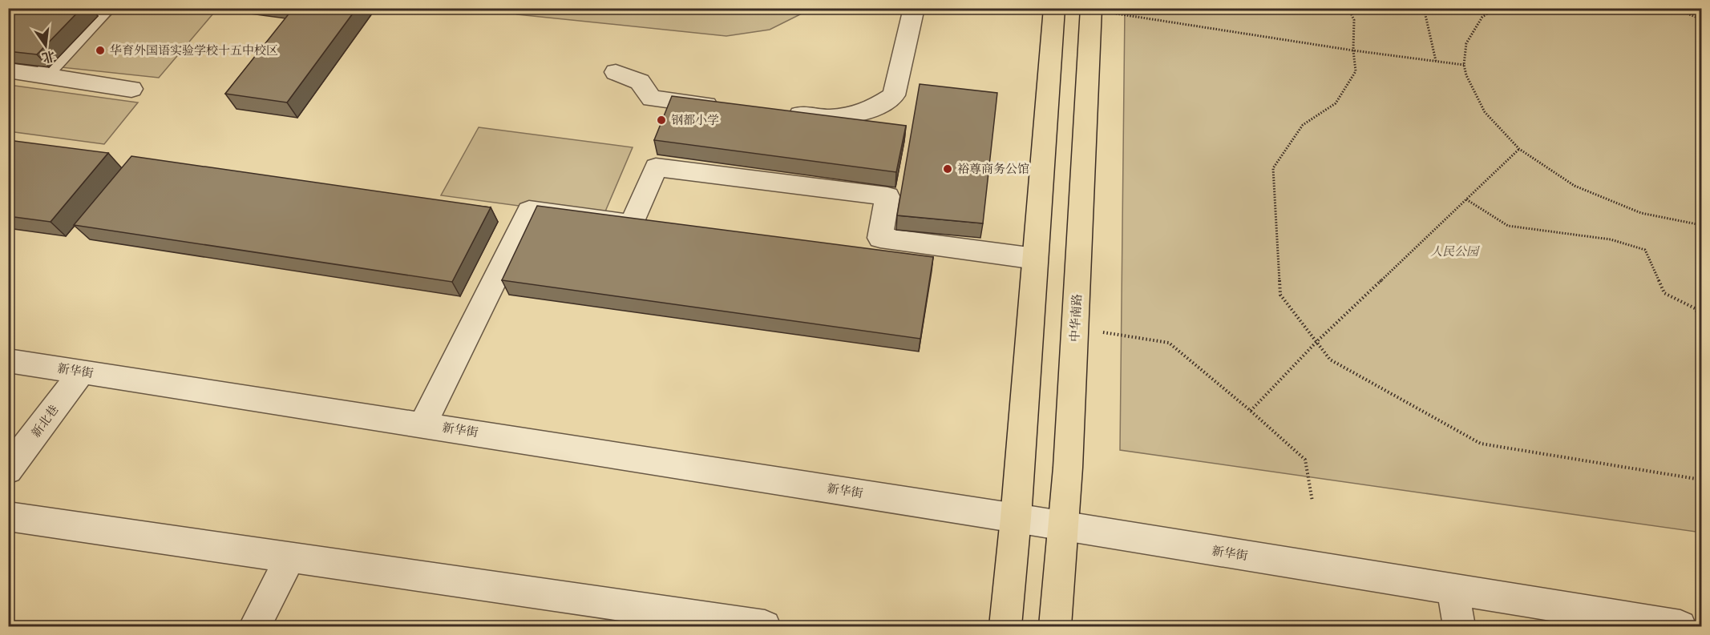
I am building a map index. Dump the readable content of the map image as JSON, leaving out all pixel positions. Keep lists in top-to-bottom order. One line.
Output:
{"streets":{"main road":["中华南路"],"street":["新华街","新北巷"]},"crossings":[["中华南路","新华街"],["新华街","新北巷"]],"parks":["人民公园"],"places":["华育外国语实验学校十五中校区","钢都小学","裕尊商务公馆"],"north":"bottom"}
